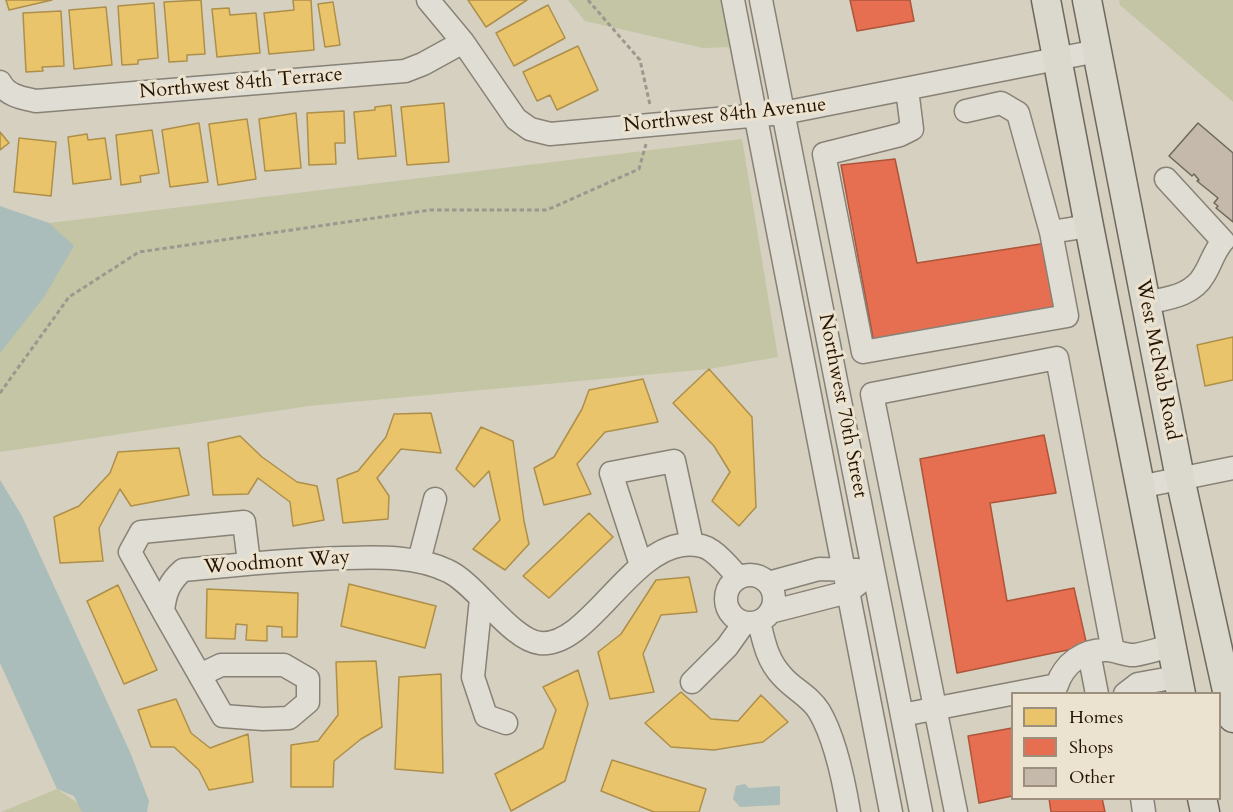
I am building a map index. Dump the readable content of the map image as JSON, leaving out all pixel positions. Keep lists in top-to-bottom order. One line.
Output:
{"streets":{"main road":["West McNab Road"],"street":["Northwest 84th Terrace","Northwest 84th Avenue","Northwest 70th Street","Woodmont Way"]},"crossings":[["Northwest 84th Terrace","Northwest 84th Avenue"],["Northwest 84th Avenue","West McNab Road"],["Northwest 84th Avenue","Northwest 70th Street"]],"legend":["Homes","Shops","Other"]}
